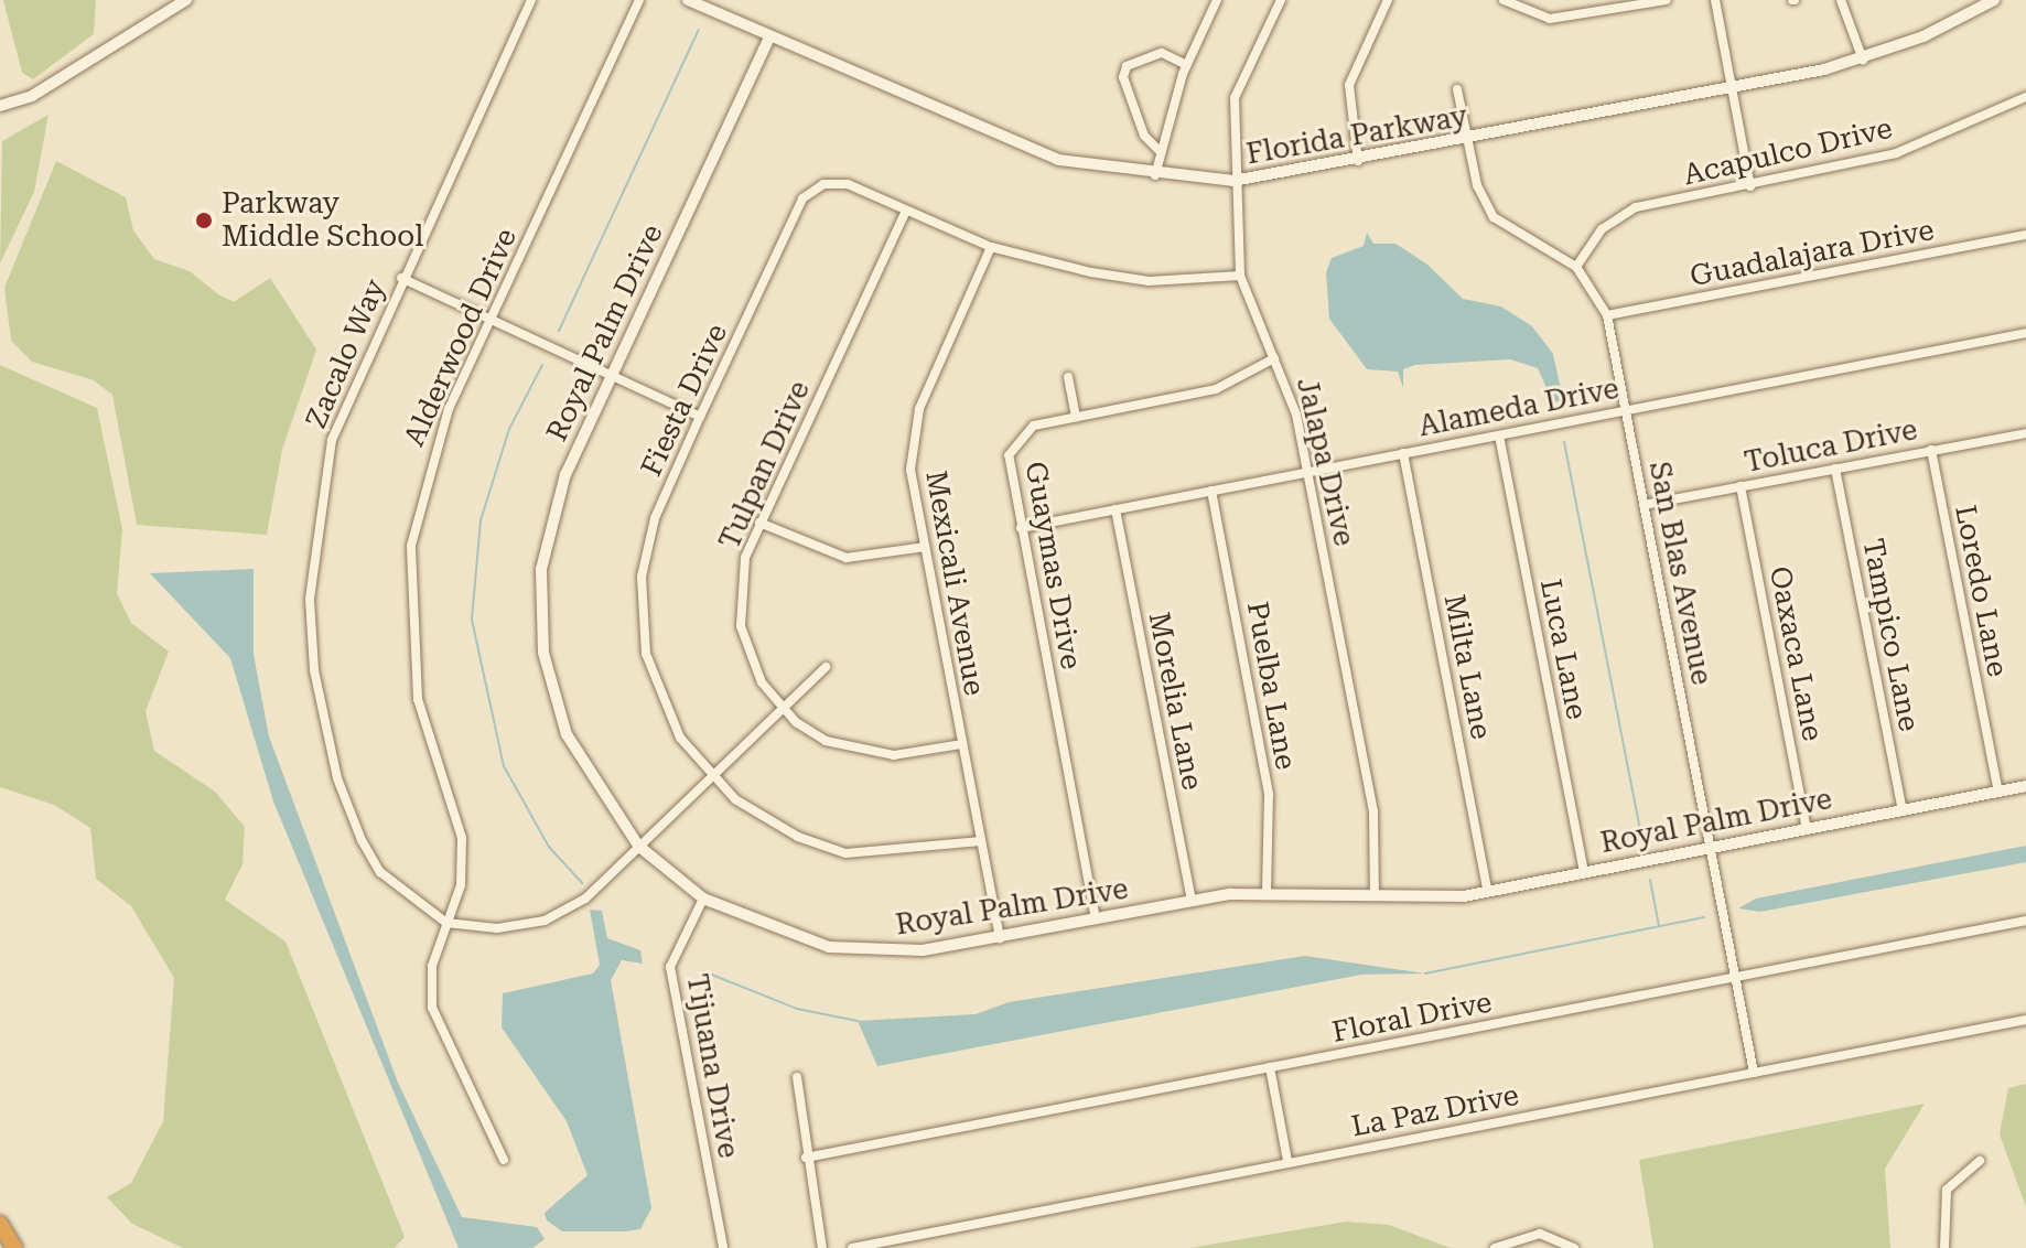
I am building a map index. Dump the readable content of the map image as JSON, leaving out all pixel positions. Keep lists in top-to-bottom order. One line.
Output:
{"streets":{"street":["Florida Parkway","Acapulco Drive","Guadalajara Drive","Royal Palm Drive","Alderwood Drive","Zacalo Way","Fiesta Drive","Alameda Drive","Toluca Drive","Jalapa Drive","Tulpan Drive","Guaymas Drive","San Blas Avenue","Mexicali Avenue","Loredo Lane","Tampico Lane","Luca Lane","Oaxaca Lane","Milta Lane","Puelba Lane","Morelia Lane","Floral Drive","Tijuana Drive","La Paz Drive"]},"crossings":[["Florida Parkway","Royal Palm Drive"],["Florida Parkway","Jalapa Drive"],["Florida Parkway","San Blas Avenue"],["Acapulco Drive","San Blas Avenue"],["Guadalajara Drive","San Blas Avenue"],["Royal Palm Drive","Jalapa Drive"],["Royal Palm Drive","Guaymas Drive"],["Royal Palm Drive","San Blas Avenue"],["Royal Palm Drive","Mexicali Avenue"],["Royal Palm Drive","Loredo Lane"],["Royal Palm Drive","Tampico Lane"],["Royal Palm Drive","Luca Lane"],["Royal Palm Drive","Oaxaca Lane"],["Royal Palm Drive","Milta Lane"],["Royal Palm Drive","Puelba Lane"],["Royal Palm Drive","Morelia Lane"],["Royal Palm Drive","Tijuana Drive"],["Alderwood Drive","Zacalo Way"],["Fiesta Drive","Jalapa Drive"],["Fiesta Drive","Tulpan Drive"],["Fiesta Drive","Mexicali Avenue"],["Alameda Drive","Jalapa Drive"],["Alameda Drive","Guaymas Drive"],["Alameda Drive","San Blas Avenue"],["Alameda Drive","Luca Lane"],["Alameda Drive","Milta Lane"],["Alameda Drive","Puelba Lane"],["Alameda Drive","Morelia Lane"],["Toluca Drive","San Blas Avenue"],["Toluca Drive","Loredo Lane"],["Toluca Drive","Tampico Lane"],["Toluca Drive","Oaxaca Lane"],["Jalapa Drive","Guaymas Drive"],["Tulpan Drive","Mexicali Avenue"],["San Blas Avenue","Floral Drive"],["San Blas Avenue","La Paz Drive"]],"places":["Parkway Middle School"]}
